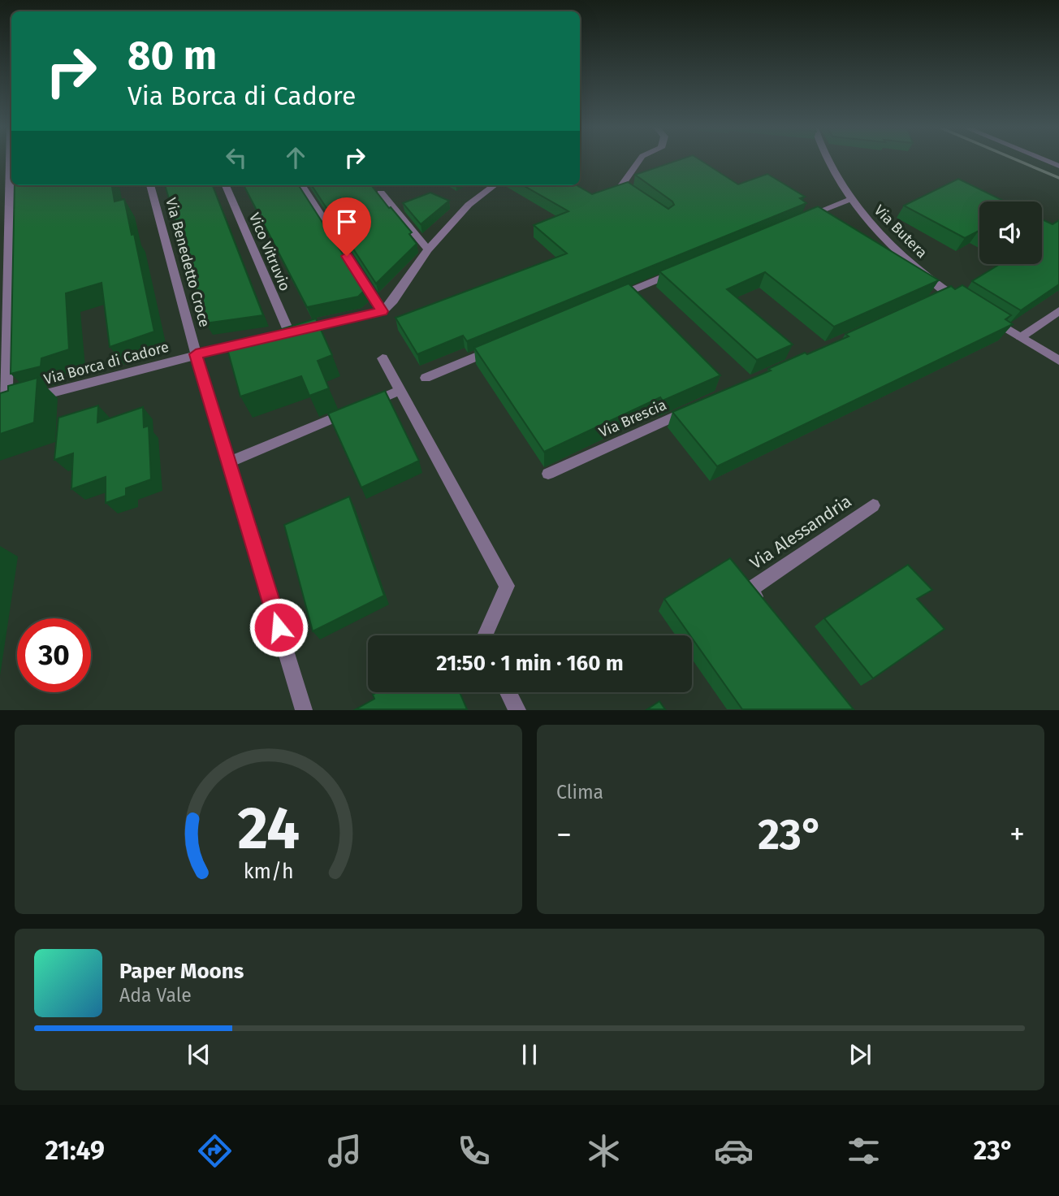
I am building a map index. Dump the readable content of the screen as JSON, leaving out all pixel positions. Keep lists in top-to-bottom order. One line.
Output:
{"streets":{"street":["Via Butera","Vico Vitruvio","Via Benedetto Croce","Via Borca di Cadore","Via Brescia","Via Alessandria"]},"crossings":[["Via Benedetto Croce","Via Borca di Cadore"]],"page":{"turn":["80 m","Via Borca di Cadore"],"limit":"30","trip":"21:50 · 1 min · 160 m","tile":"Clima","heat":["−","23°","+"],"song":["Paper Moons","Ada Vale"],"tabs":["21:49","23°"],"gauge":["24","km/h"]}}
